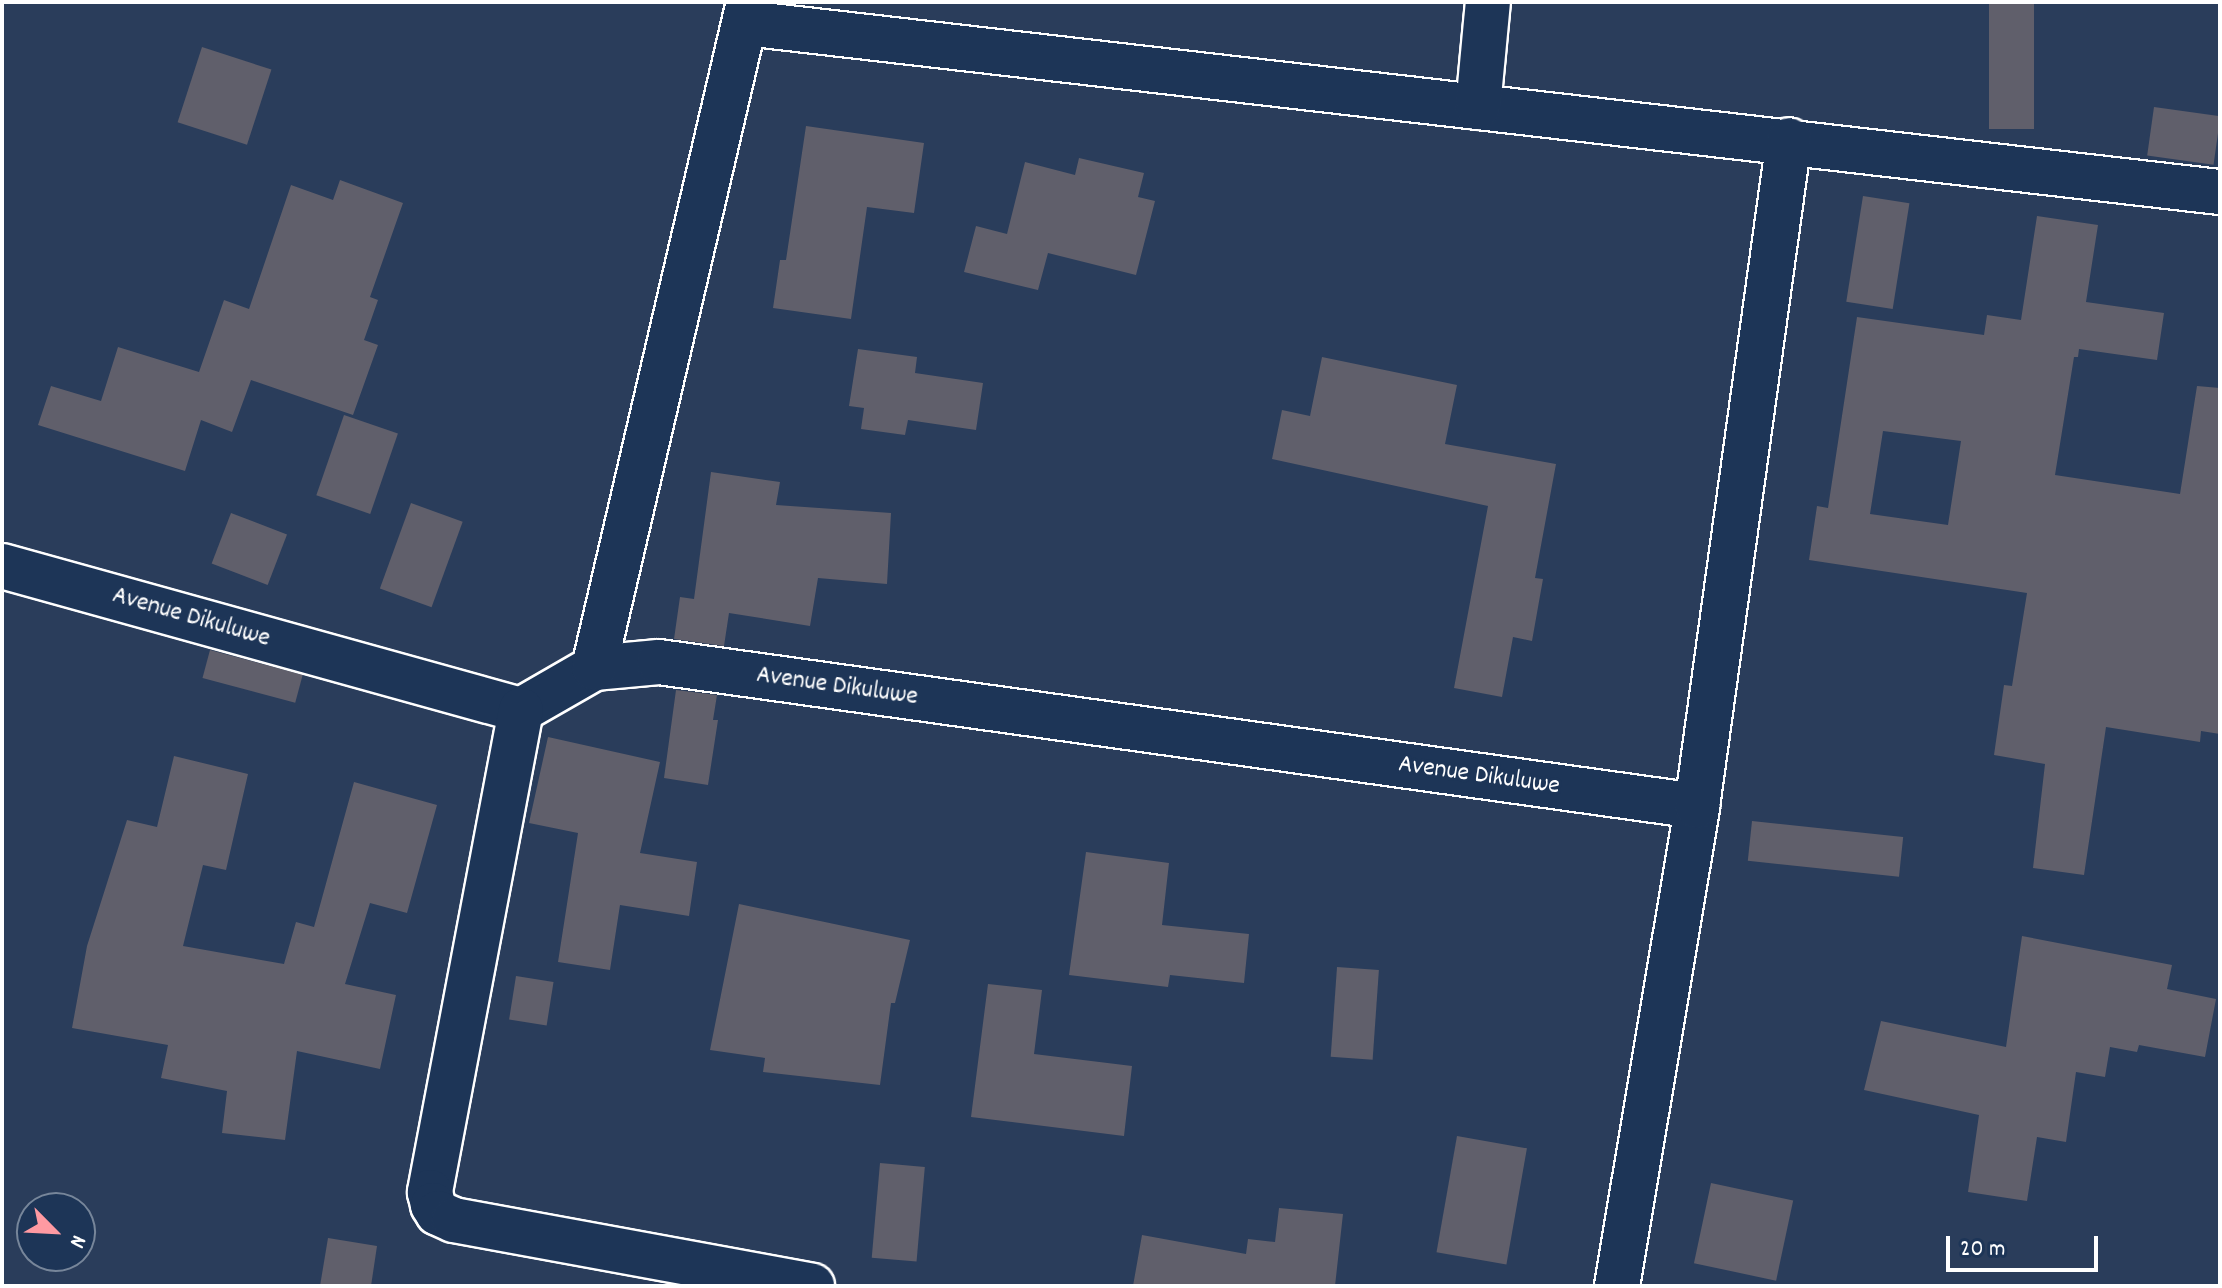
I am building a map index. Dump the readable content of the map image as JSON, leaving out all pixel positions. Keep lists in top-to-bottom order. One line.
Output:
{"streets":{"street":["Avenue Dikuluwe"]},"scale_bar":"20 m","north":"bottom right"}
